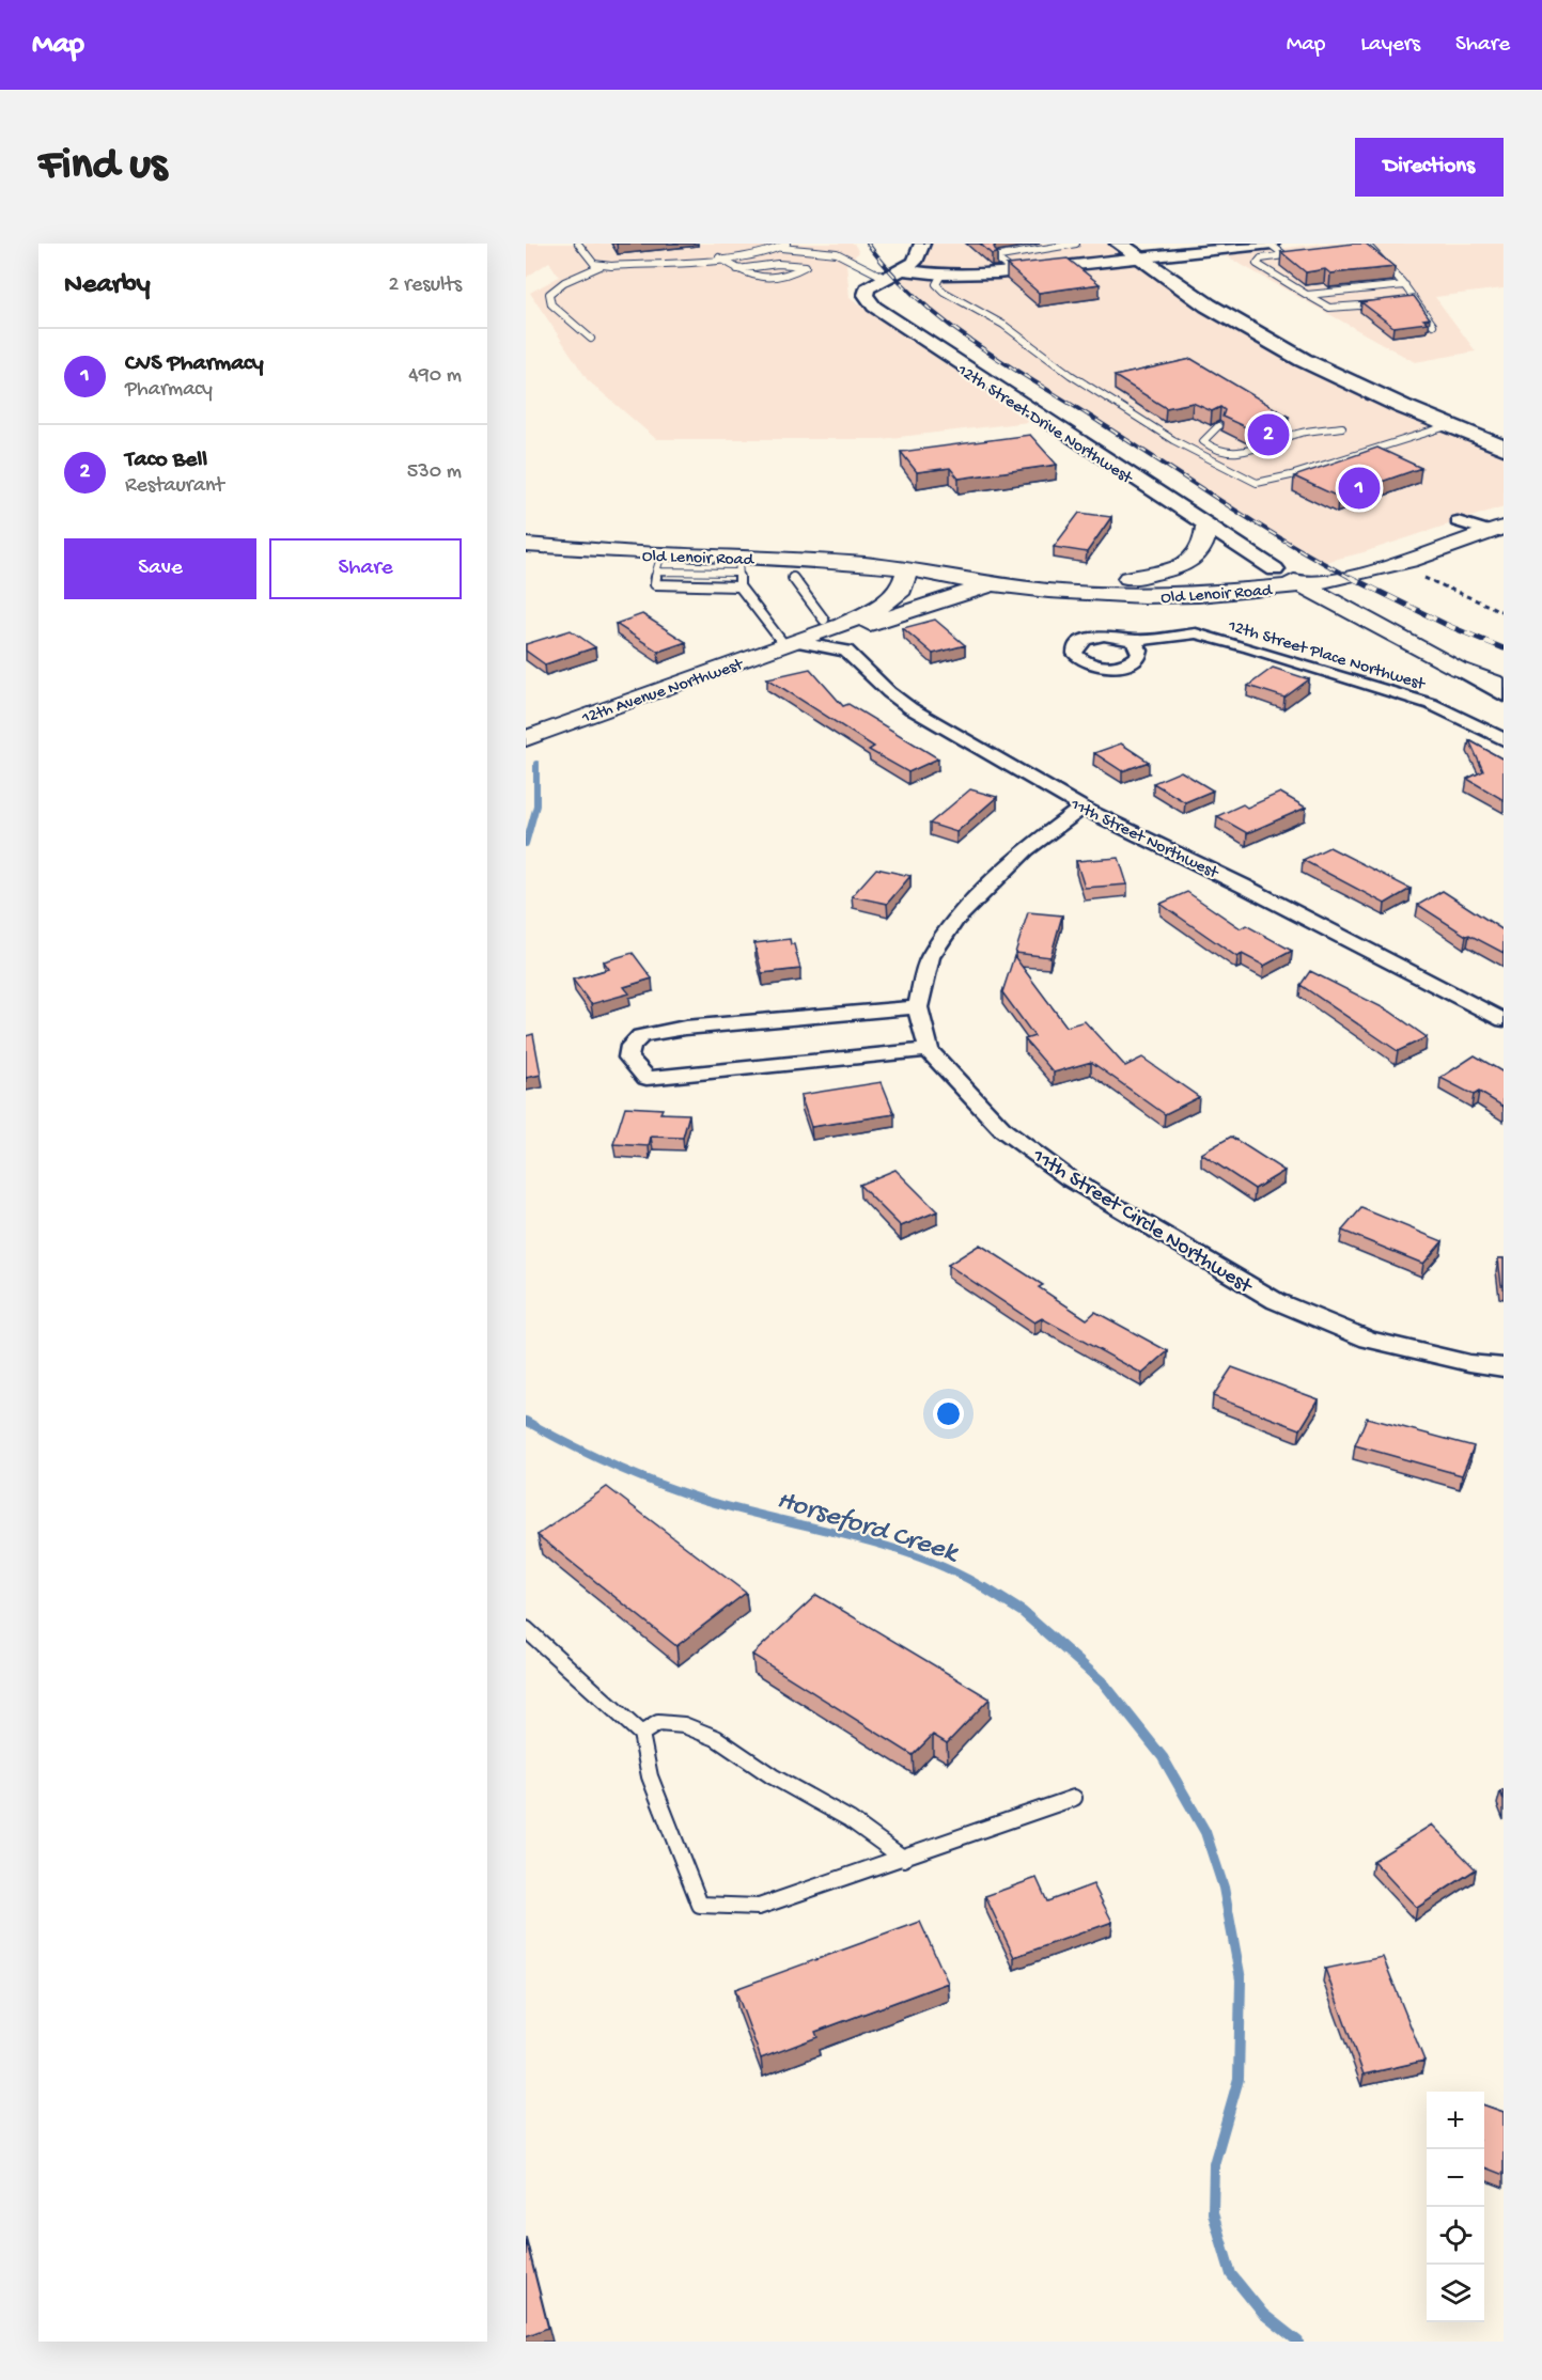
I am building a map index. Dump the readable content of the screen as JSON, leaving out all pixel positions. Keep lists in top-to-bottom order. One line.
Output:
{"streets":{"main road":["12th Street Drive Northwest","Old Lenoir Road","12th Avenue Northwest"],"street":["12th Street Place Northwest","11th Street Northwest","11th Street Circle Northwest"]},"crossings":[["12th Street Drive Northwest","Old Lenoir Road"],["Old Lenoir Road","12th Avenue Northwest"],["12th Avenue Northwest","11th Street Northwest"],["11th Street Northwest","11th Street Circle Northwest"]],"water":["Horseford Creek"],"page":{"header":"Map","nav":["Map","Layers","Share"],"buttons":["Directions",["Save","Share"]],"title":"Find us","heading":["Nearby","2 results"],"list":[{"mark":"1","name":"CVS Pharmacy","note":"Pharmacy","value":"490 m"},{"mark":"2","name":"Taco Bell","note":"Restaurant","value":"530 m"}],"pins":["2","1"],"map_buttons":["+","−"]}}
